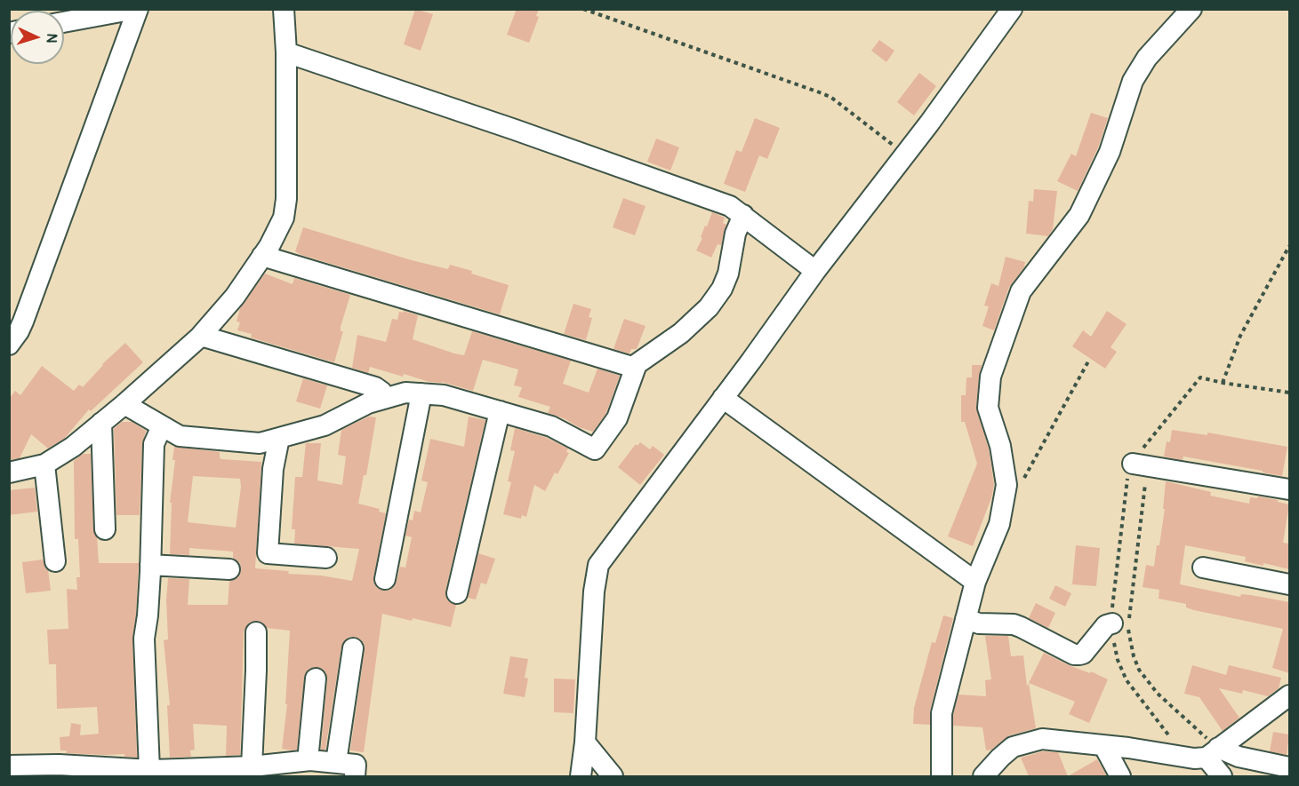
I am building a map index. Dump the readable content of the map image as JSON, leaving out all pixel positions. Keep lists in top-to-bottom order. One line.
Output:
{"north":"right"}
